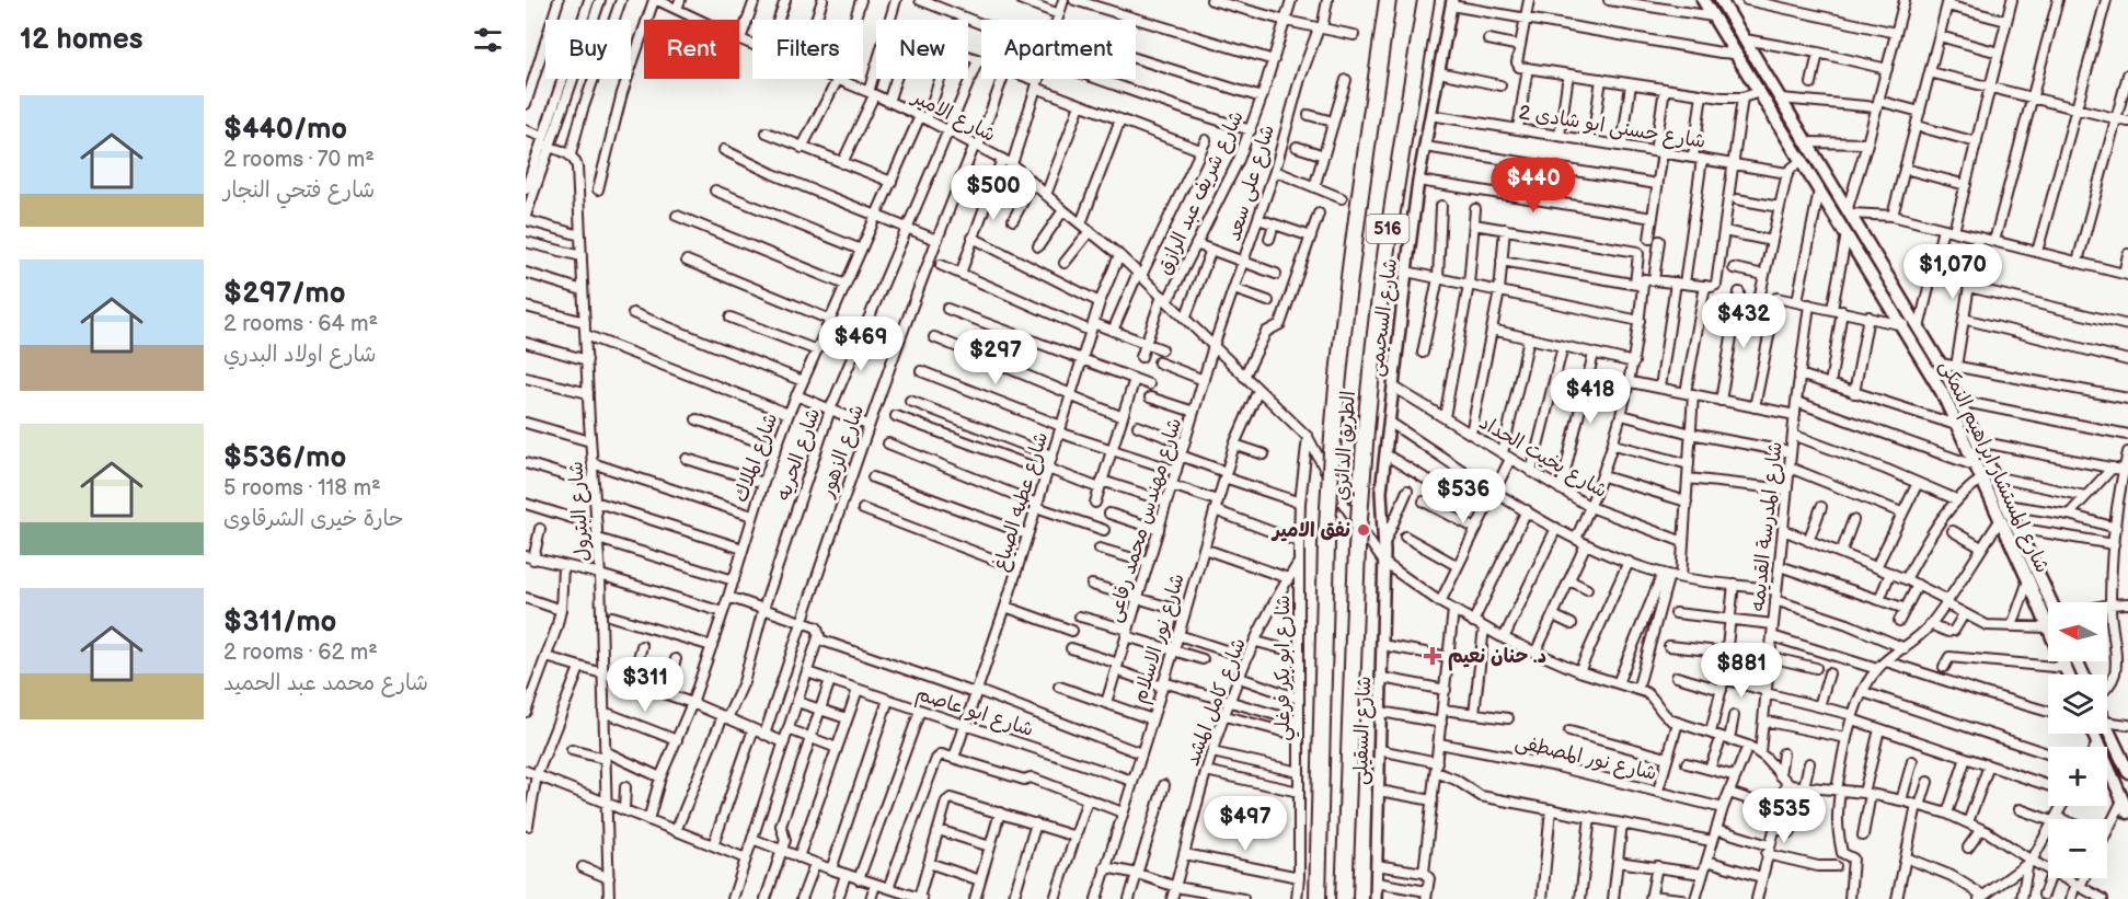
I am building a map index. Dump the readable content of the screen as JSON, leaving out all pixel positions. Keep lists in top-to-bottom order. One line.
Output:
{"streets":{"highway":["516","الطريق الدائري"],"main road":["شارع المستشار ابراهيم النمكى"],"street":["شارع الامير","شارع حسنى ابو شادى 2","شارع على سعد","شارع شريف عبد الرازق","شارع السحيمى","شارع الزهور","شارع الحريه","شارع بخيت الحداد","شارع الملاك","شارع عطيه الصباغ","شارع البترول","شارع مهندس محمد رفاعى","شارع المدرسة القديمه","شارع نور الاسلام","شارع ابو بكر فرغلي","شارع كامل المشد","شارع ابو عاصم","شارع السقيلى","شارع نور المصطفى"]},"crossings":[["شارع الامير","شارع على سعد"],["شارع الامير","شارع شريف عبد الرازق"],["شارع الامير","شارع السحيمى"],["شارع الامير","شارع الزهور"],["شارع الامير","شارع الحريه"],["شارع الامير","شارع الملاك"],["شارع الامير","شارع عطيه الصباغ"],["شارع الامير","شارع مهندس محمد رفاعى"],["شارع الامير","شارع نور الاسلام"],["شارع الامير","شارع ابو بكر فرغلي"],["شارع الامير","شارع السقيلى"],["شارع حسنى ابو شادى 2","شارع السحيمى"],["شارع على سعد","شارع مهندس محمد رفاعى"],["شارع السحيمى","شارع بخيت الحداد"],["شارع السحيمى","شارع السقيلى"],["شارع عطيه الصباغ","شارع ابو عاصم"],["شارع نور الاسلام","شارع ابو عاصم"],["شارع ابو بكر فرغلي","شارع كامل المشد"]],"places":{"other":["نفق الامير"],"health":["د. حنان نعيم"]},"north":"left","page":{"heading":"12 homes","chip":["Buy","Rent","Filters","New","Apartment"],"list":[{"name":"$440/mo","note":"2 rooms · 70 m² · شارع فتحي النجار"},{"name":"$297/mo","note":"2 rooms · 64 m² · شارع اولاد البدري"},{"name":"$536/mo","note":"5 rooms · 118 m² · حارة خيرى الشرقاوى"},{"name":"$311/mo","note":"2 rooms · 62 m² · شارع محمد عبد الحميد"}],"price":["$440","$500","$1,070","$432","$469","$297","$418","$536","$881","$311","$535","$497"],"map_buttons":["+","−"]}}
